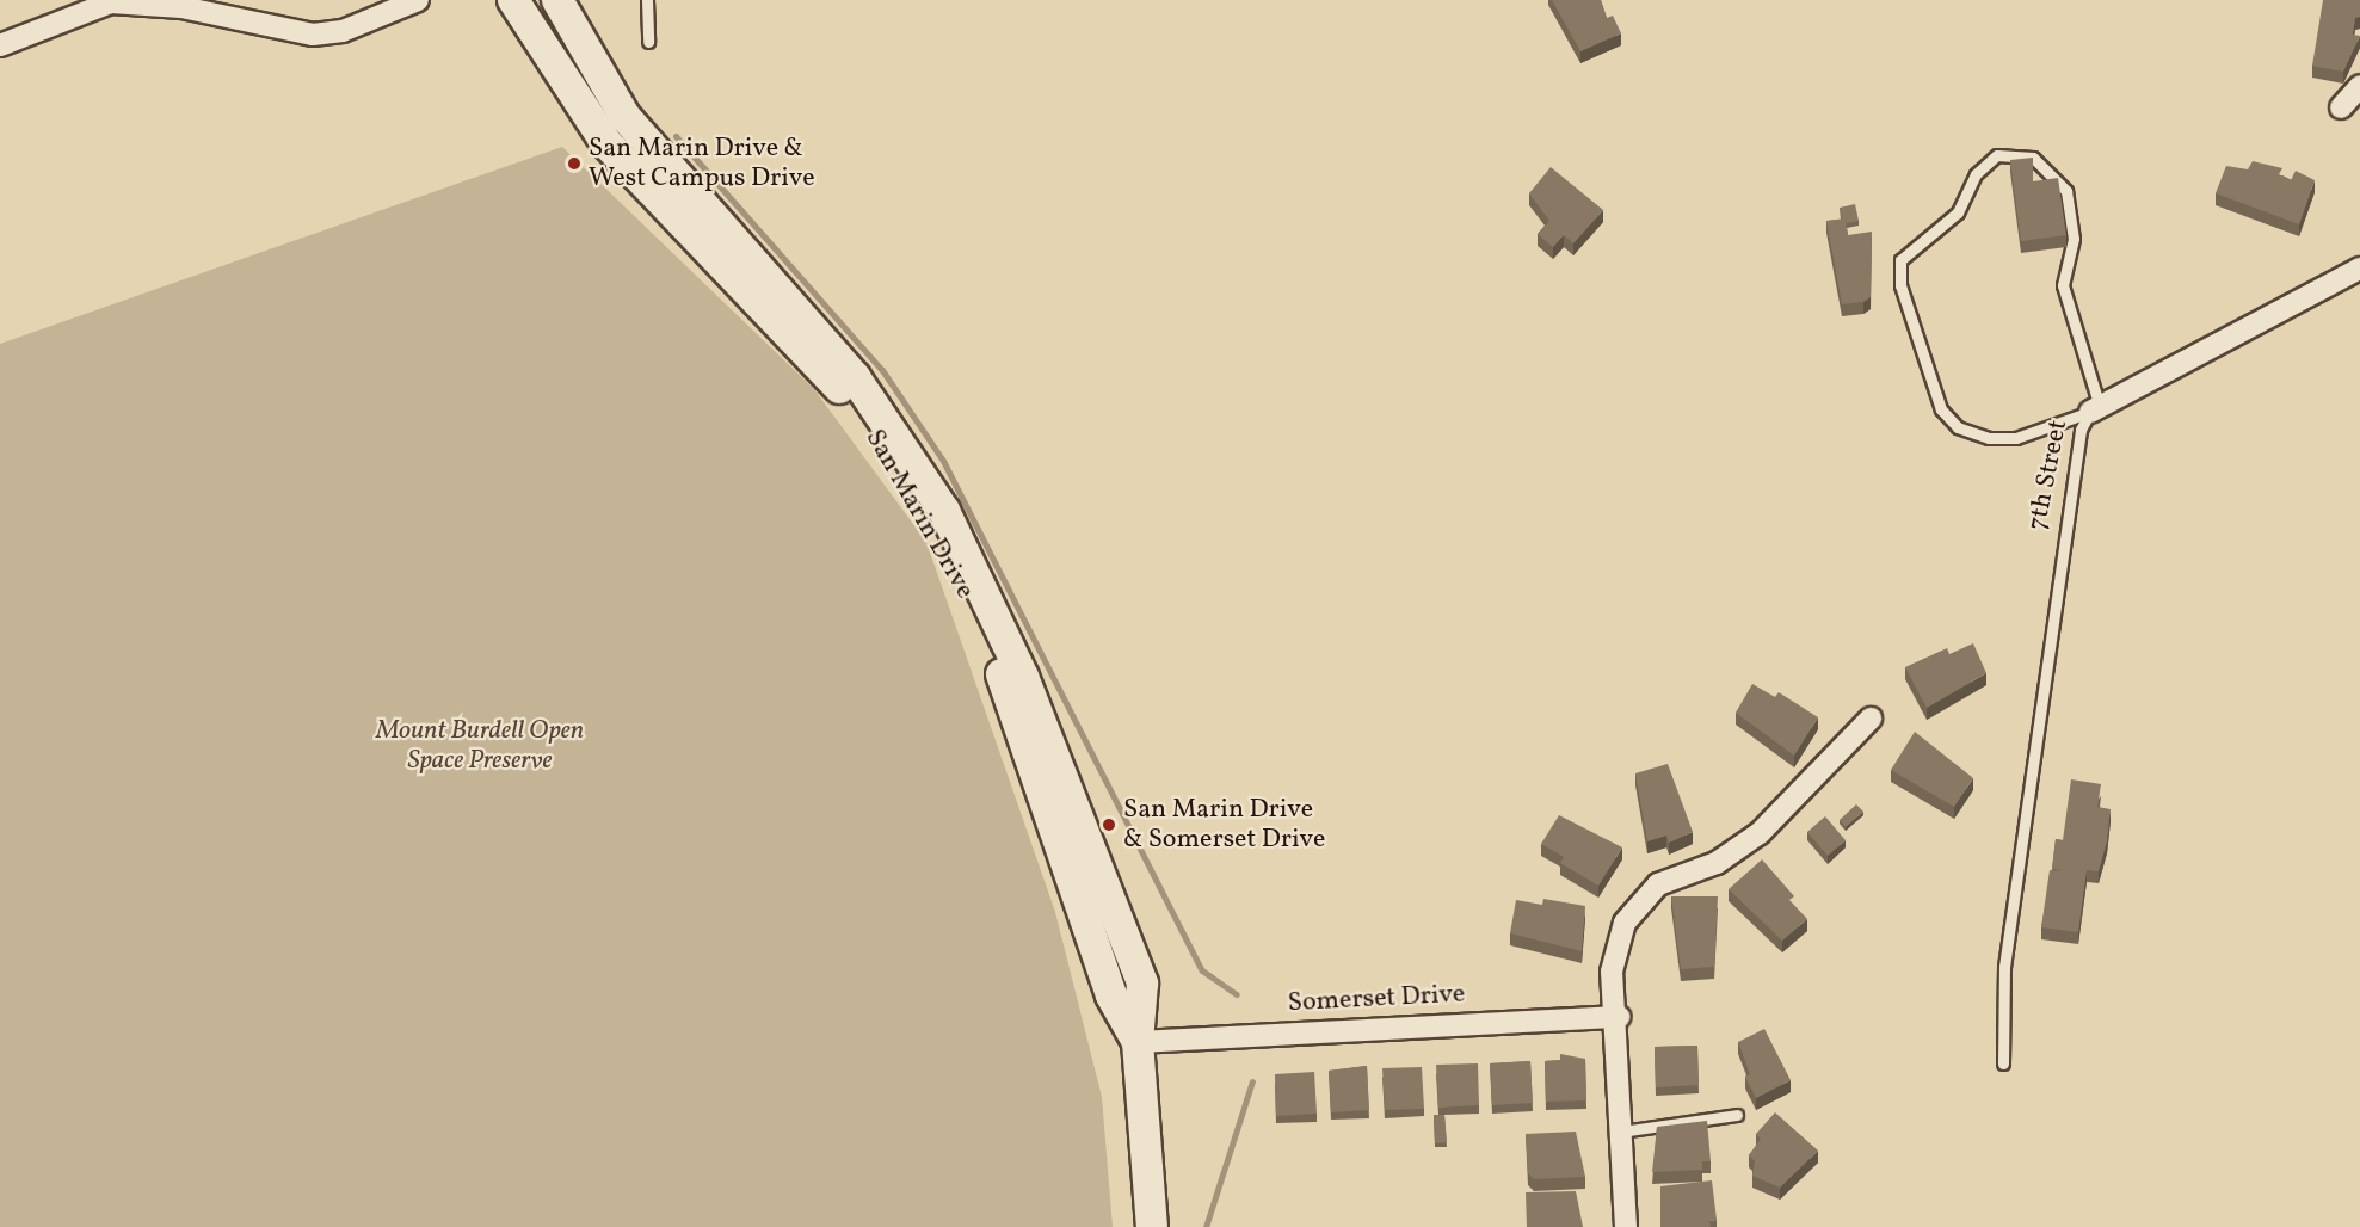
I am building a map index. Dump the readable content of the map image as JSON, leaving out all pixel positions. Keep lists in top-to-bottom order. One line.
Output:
{"streets":{"main road":["San Marin Drive"],"street":["7th Street","Somerset Drive"]},"crossings":[["San Marin Drive","Somerset Drive"]],"parks":["Mount Burdell Open Space Preserve"],"places":["San Marin Drive & West Campus Drive","San Marin Drive & Somerset Drive"]}
